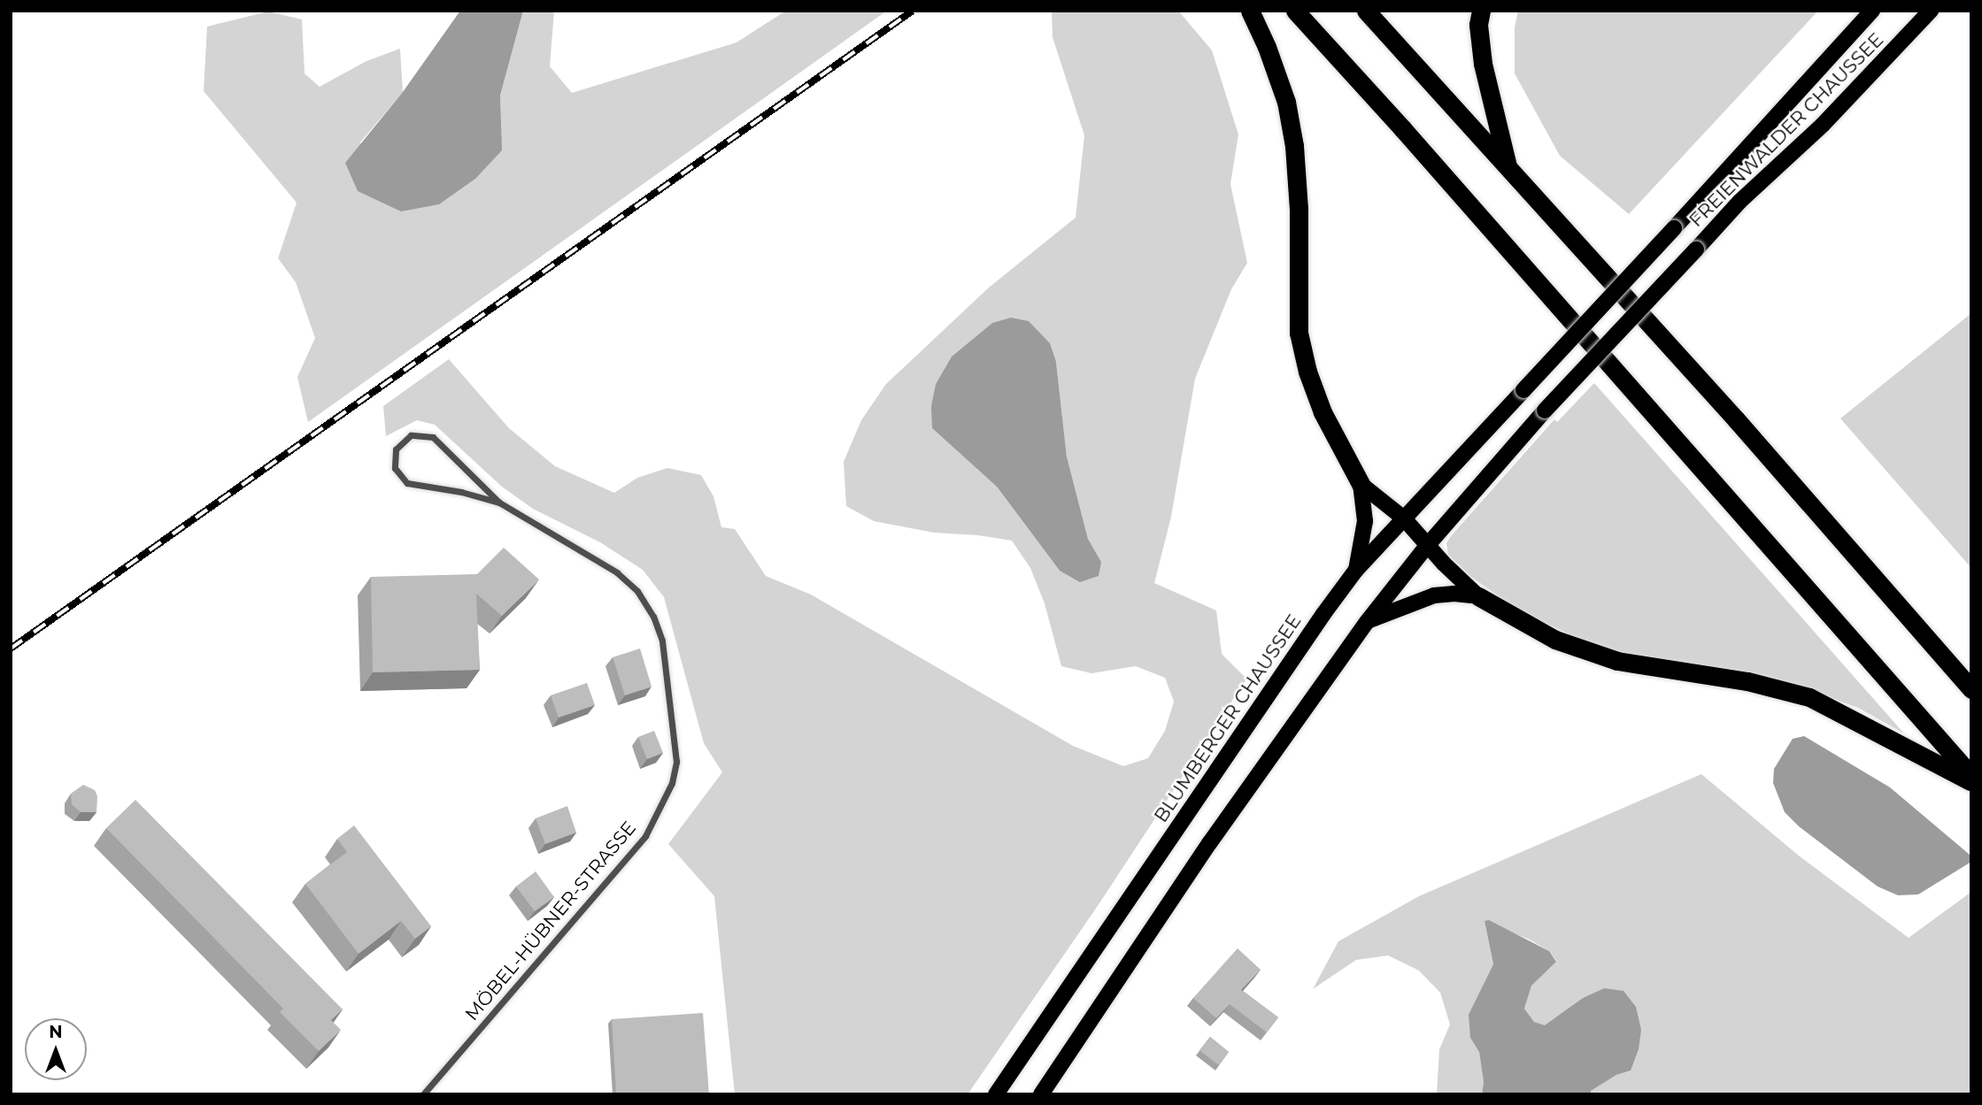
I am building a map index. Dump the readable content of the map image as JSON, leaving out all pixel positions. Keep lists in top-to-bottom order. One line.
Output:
{"streets":{"main road":["FREIENWALDER CHAUSSEE","BLUMBERGER CHAUSSEE"],"street":["MÖBEL-HÜBNER-STRASSE"]},"crossings":[["FREIENWALDER CHAUSSEE","BLUMBERGER CHAUSSEE"]],"north":"top"}
